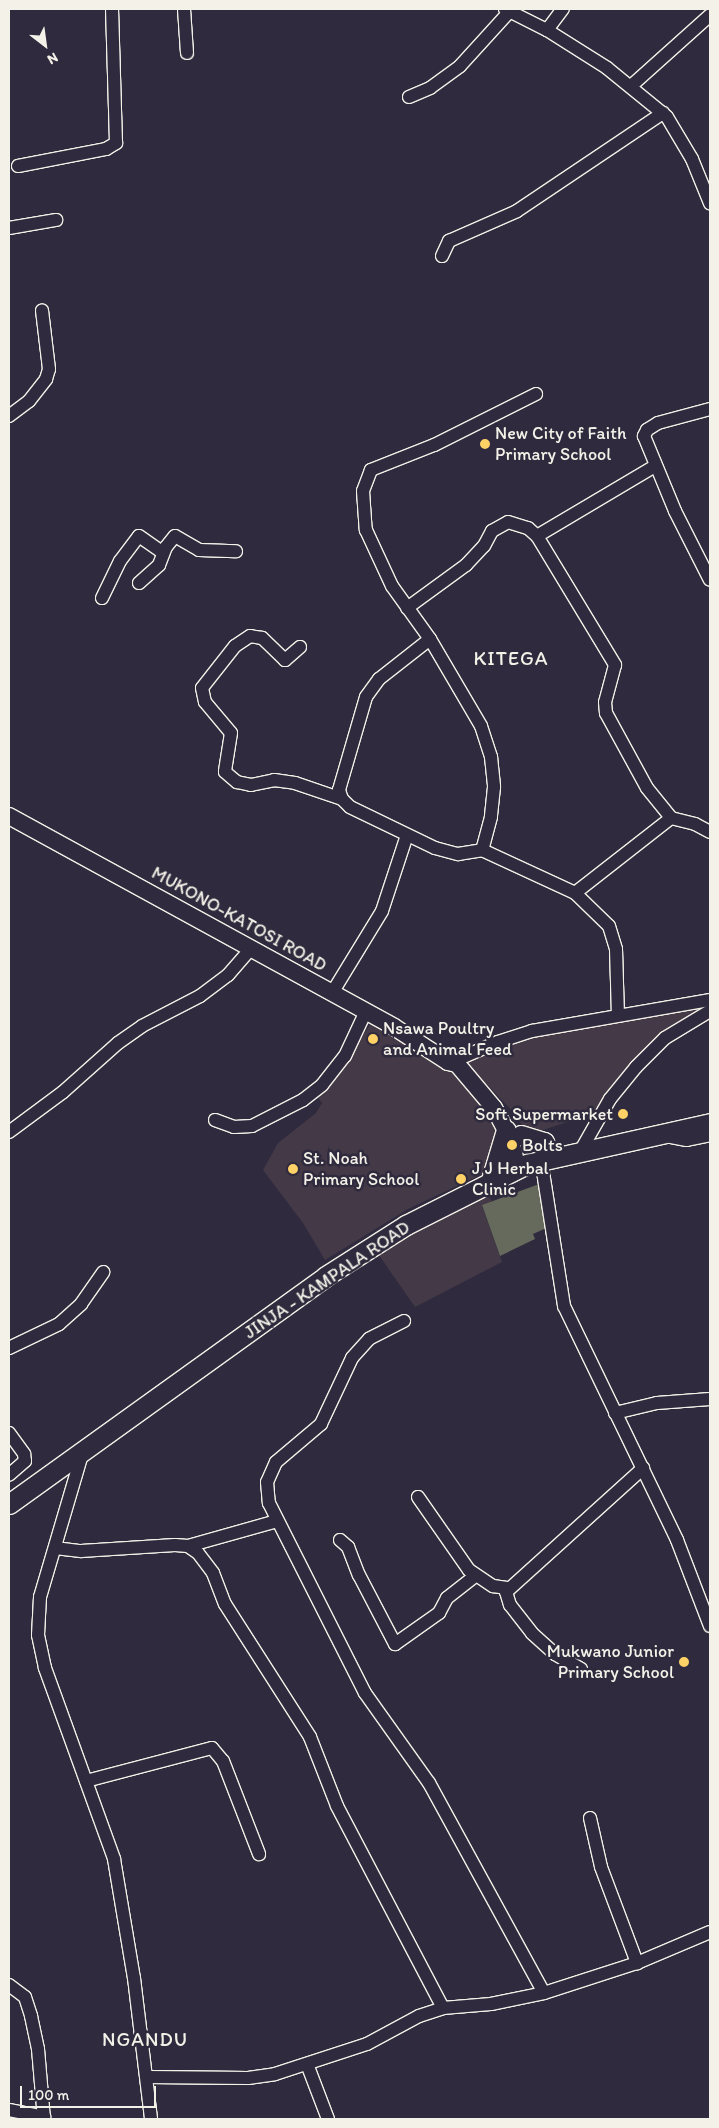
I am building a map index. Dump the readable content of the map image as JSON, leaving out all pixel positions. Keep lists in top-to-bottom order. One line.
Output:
{"streets":{"highway":["JINJA - KAMPALA ROAD"],"main road":["MUKONO-KATOSI ROAD"]},"crossings":[["MUKONO-KATOSI ROAD","JINJA - KAMPALA ROAD"]],"districts":["KITEGA","NGANDU"],"places":["New City of Faith Primary School","Nsawa Poultry and Animal Feed","Soft Supermarket","Bolts","St. Noah Primary School","J J Herbal Clinic","Mukwano Junior Primary School"],"scale_bar":"100 m","north":"bottom right"}
